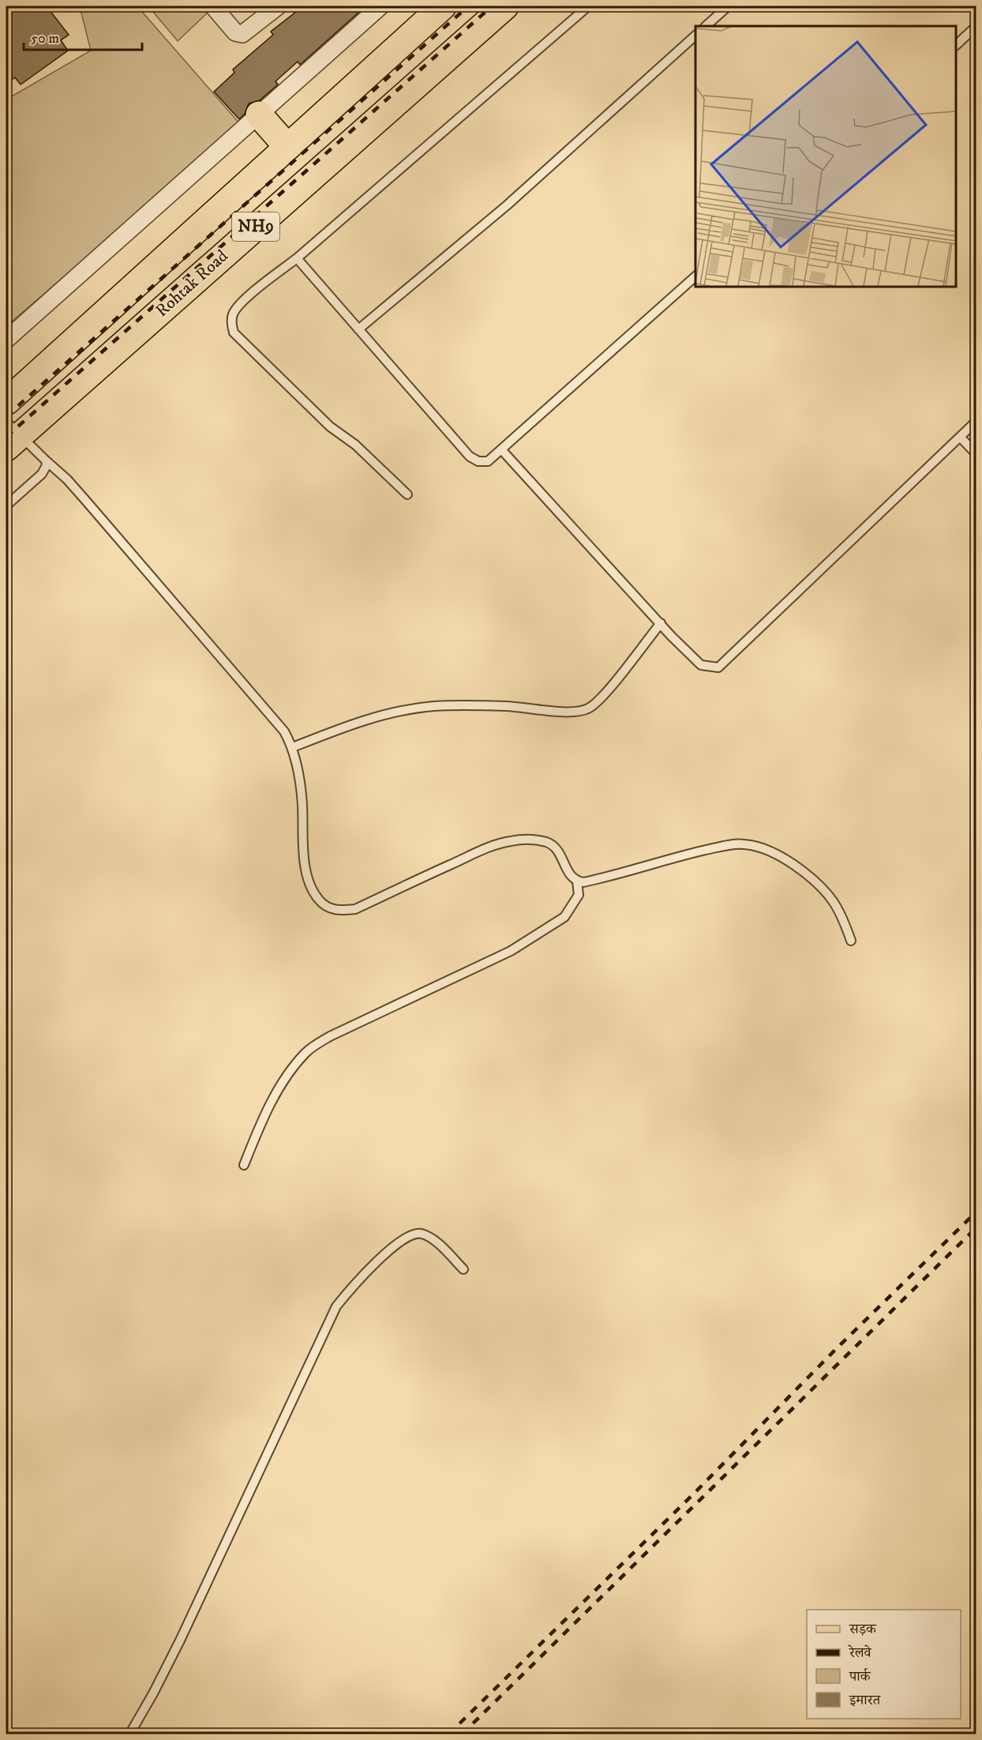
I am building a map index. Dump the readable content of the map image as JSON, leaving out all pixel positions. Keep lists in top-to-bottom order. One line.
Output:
{"streets":{"main road":["NH9","Rohtak Road"]},"legend":["सड़क","रेलवे","पार्क","इमारत"],"scale_bar":"50 m"}
